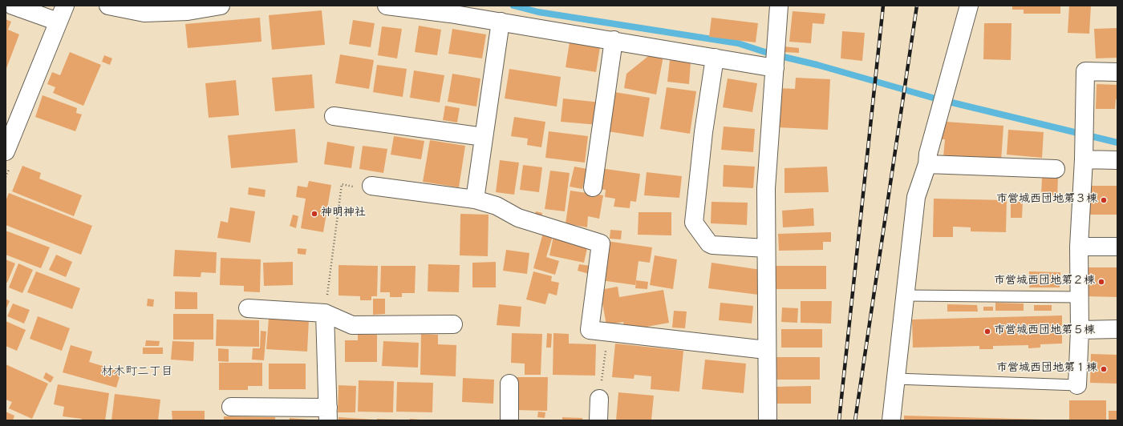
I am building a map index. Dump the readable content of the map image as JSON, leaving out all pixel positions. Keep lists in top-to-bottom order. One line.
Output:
{"districts":["材木町二丁目"],"places":["市営城西団地第３棟","神明神社","市営城西団地第２棟","市営城西団地第５棟","市営城西団地第１棟"]}
